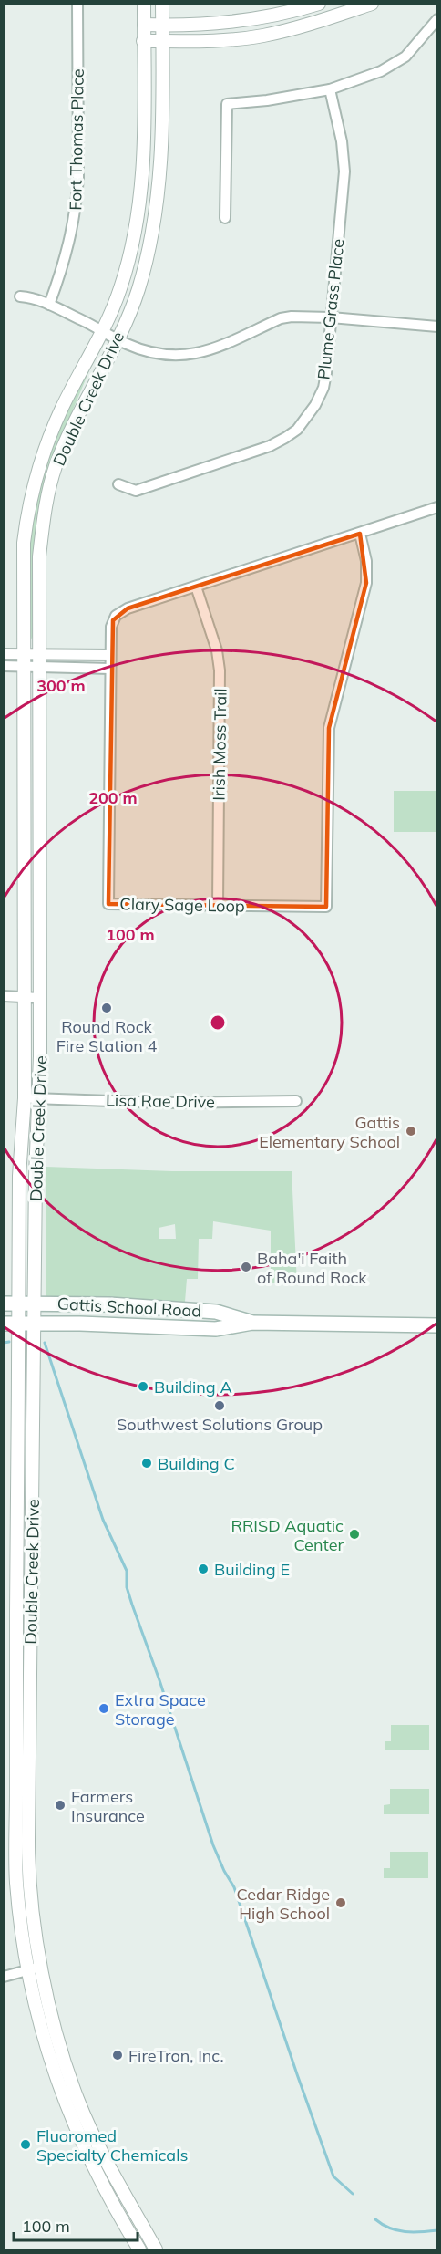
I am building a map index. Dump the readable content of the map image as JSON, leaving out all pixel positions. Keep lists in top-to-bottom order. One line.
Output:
{"streets":{"main road":["Gattis School Road"],"street":["Fort Thomas Place","Plume Grass Place","Double Creek Drive","Irish Moss Trail","Clary Sage Loop","Lisa Rae Drive"]},"crossings":[["Double Creek Drive","Lisa Rae Drive"],["Double Creek Drive","Gattis School Road"],["Irish Moss Trail","Clary Sage Loop"]],"places":["Round Rock Fire Station 4","Gattis Elementary School","Baha'i Faith of Round Rock","Building A","Southwest Solutions Group","Building C","RRISD Aquatic Center","Building E","Extra Space Storage","Farmers Insurance","Cedar Ridge High School","FireTron, Inc.","Fluoromed Specialty Chemicals"],"scale_bar":"100 m","rings":["300 m","200 m","100 m"]}
